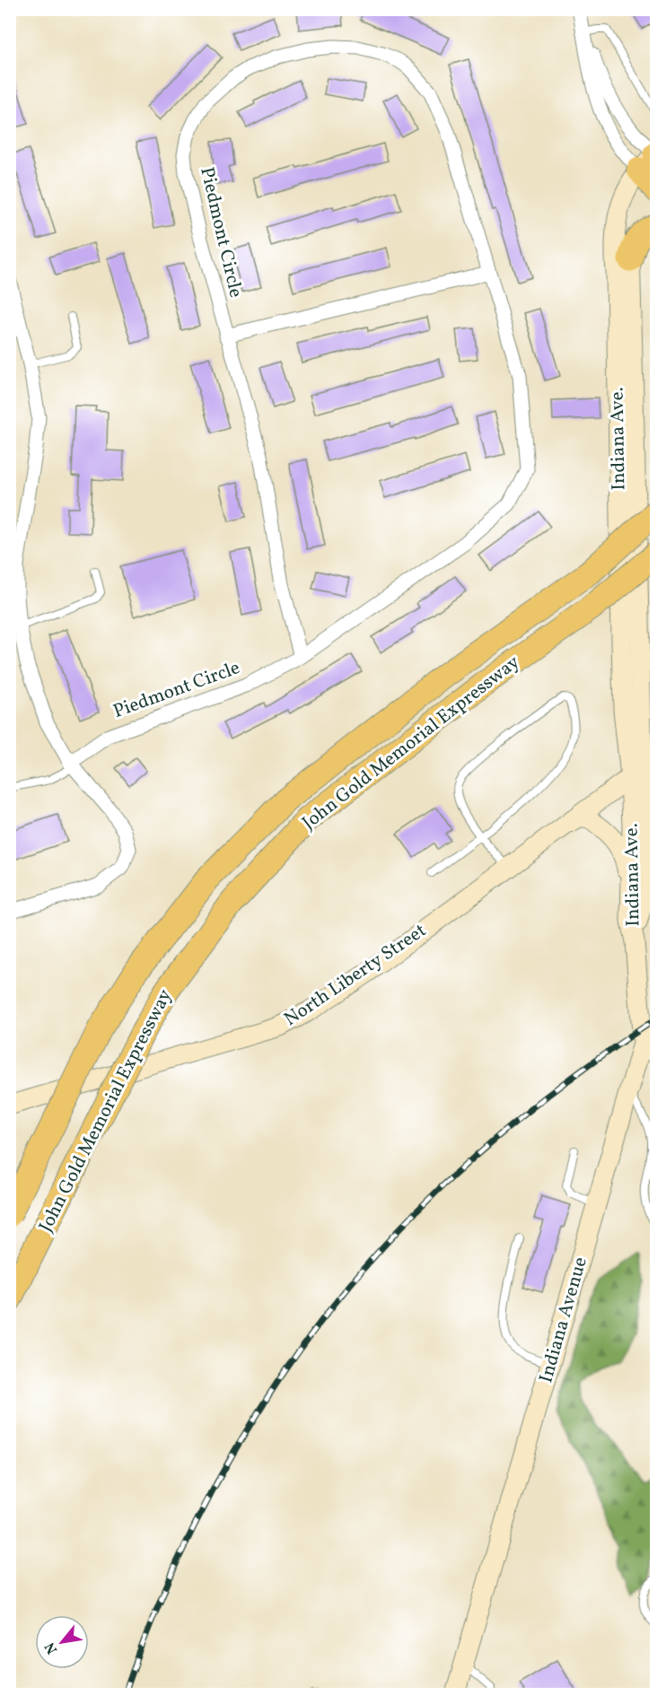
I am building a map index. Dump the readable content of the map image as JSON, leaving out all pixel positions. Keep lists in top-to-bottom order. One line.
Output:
{"streets":{"highway":["John Gold Memorial Expressway"],"main road":["Indiana Ave.","North Liberty Street","Indiana Avenue"],"street":["Piedmont Circle"]},"crossings":[["Indiana Ave.","North Liberty Street"],["Indiana Ave.","Indiana Avenue"]],"north":"bottom left"}
